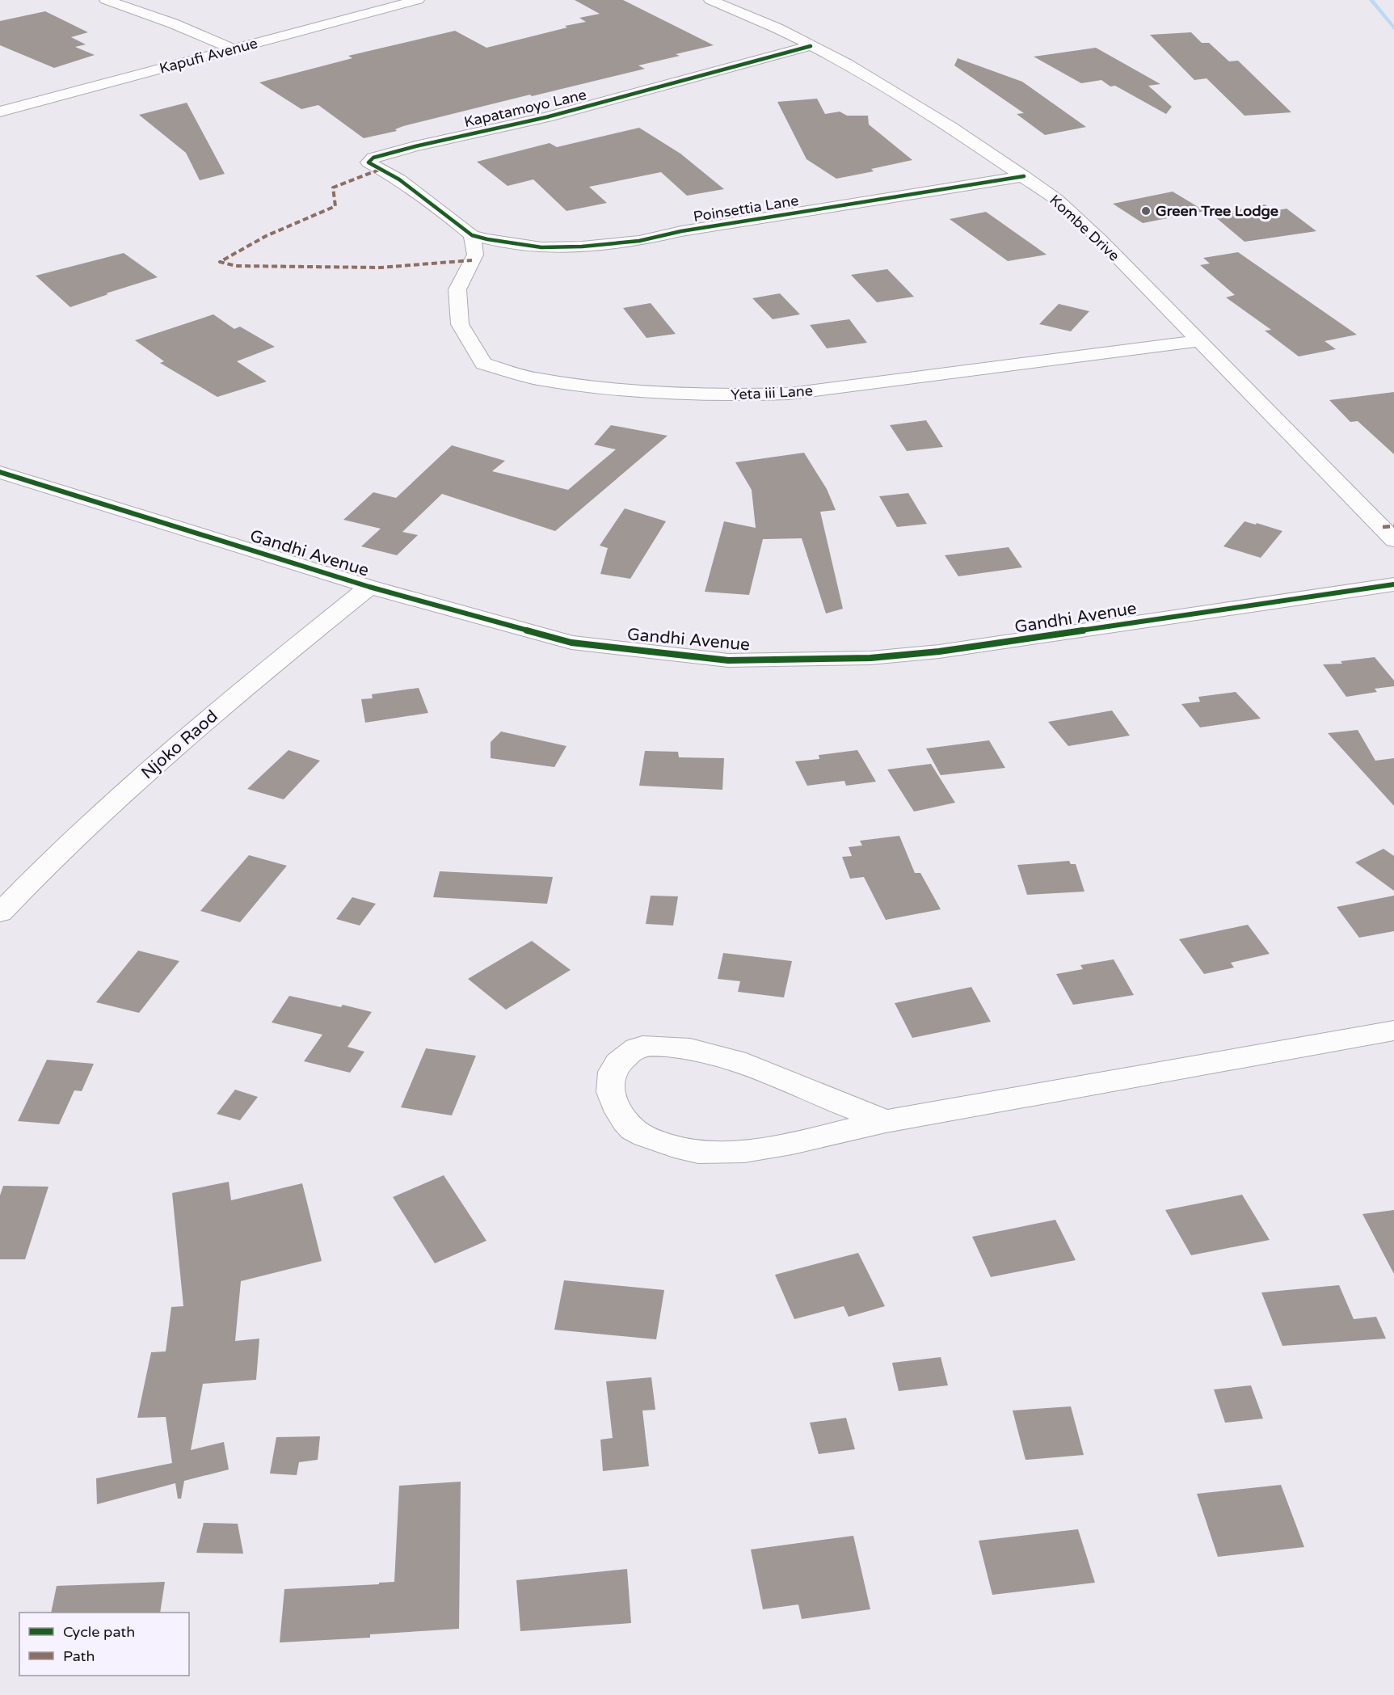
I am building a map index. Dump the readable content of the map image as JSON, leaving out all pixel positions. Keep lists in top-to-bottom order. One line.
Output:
{"streets":{"street":["Kapufi Avenue","Kapatamoyo Lane","Poinsettia Lane","Kombe Drive","Yeta iii Lane","Gandhi Avenue","Njoko Raod"]},"crossings":[["Kapatamoyo Lane","Poinsettia Lane"],["Kapatamoyo Lane","Kombe Drive"],["Kapatamoyo Lane","Yeta iii Lane"],["Poinsettia Lane","Kombe Drive"],["Poinsettia Lane","Yeta iii Lane"],["Kombe Drive","Yeta iii Lane"],["Gandhi Avenue","Njoko Raod"]],"places":["Green Tree Lodge"],"legend":["Cycle path","Path"]}
